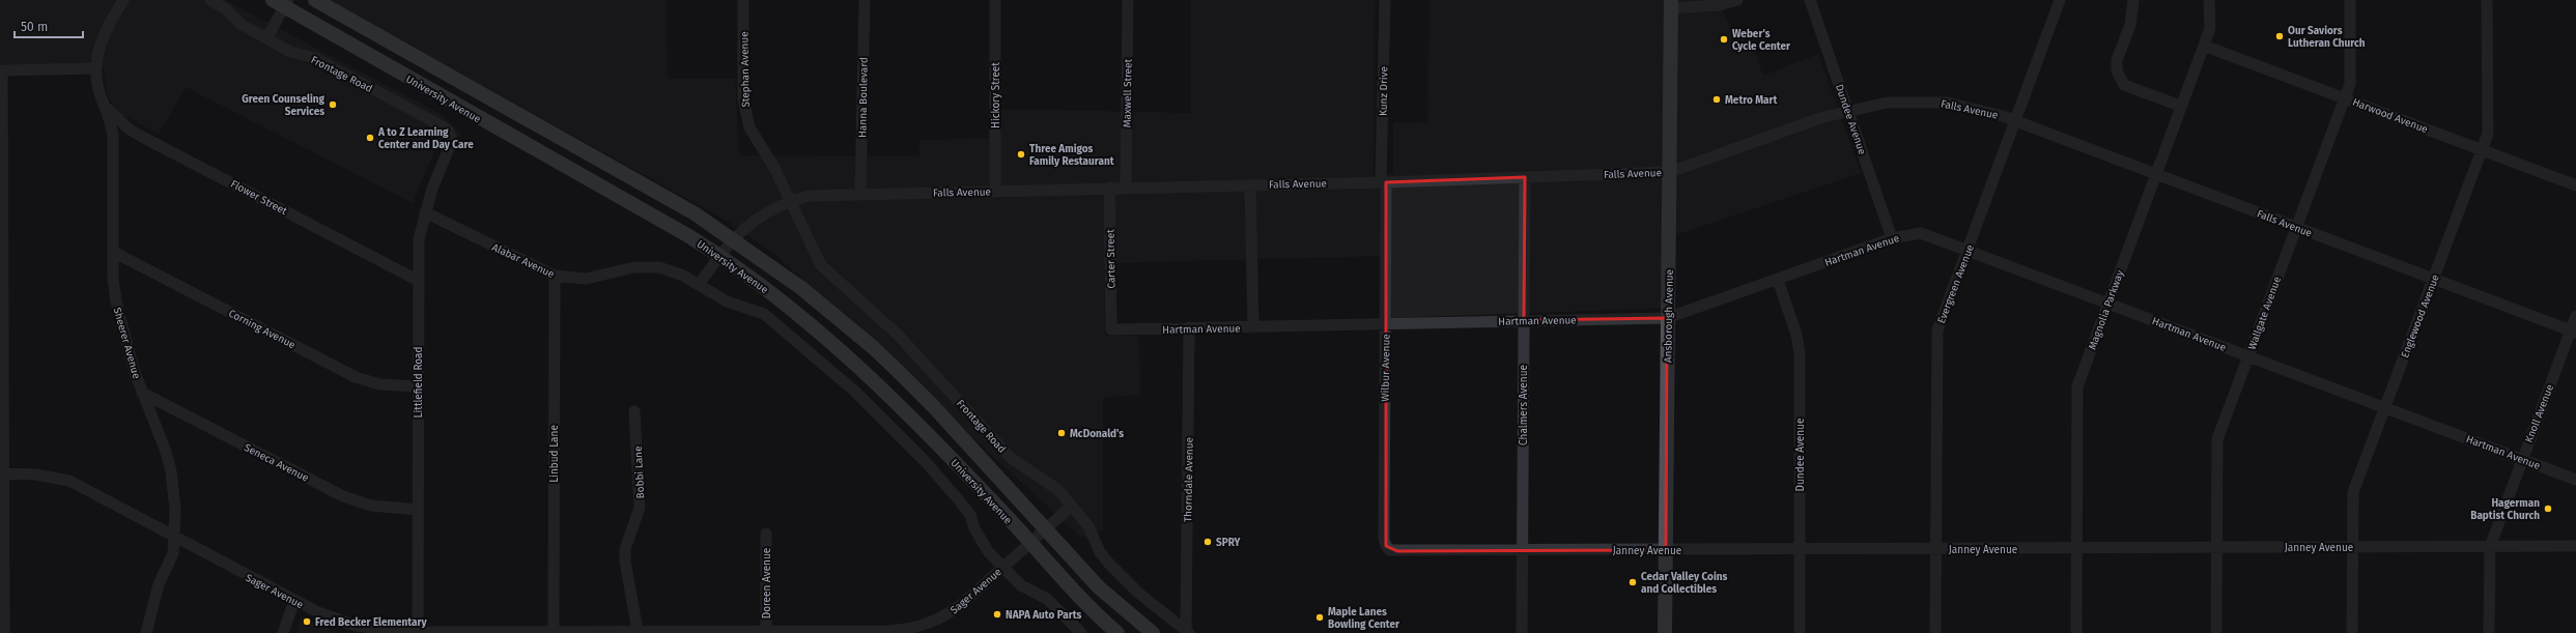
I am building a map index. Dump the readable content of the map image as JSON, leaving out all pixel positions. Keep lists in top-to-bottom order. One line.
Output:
{"streets":{"main road":["University Avenue","Ansborough Avenue"],"street":["Stephan Avenue","Frontage Road","Kunz Drive","Maxwell Street","Hickory Street","Hanna Boulevard","Falls Avenue","Harwood Avenue","Dundee Avenue","Flower Street","Hartman Avenue","Carter Street","Alabar Avenue","Evergreen Avenue","Magnolia Parkway","Wallgate Avenue","Englewood Avenue","Corning Avenue","Sheerer Avenue","Wilbur Avenue","Littlefield Road","Chalmers Avenue","Knoll Avenue","Linbud Lane","Seneca Avenue","Bobbi Lane","Thorndale Avenue","Janney Avenue","Doreen Avenue","Sager Avenue"]},"crossings":[["Stephan Avenue","Frontage Road"],["Stephan Avenue","Falls Avenue"],["Frontage Road","Falls Avenue"],["Frontage Road","Littlefield Road"],["Frontage Road","Thorndale Avenue"],["Frontage Road","Sager Avenue"],["Kunz Drive","Falls Avenue"],["Kunz Drive","Wilbur Avenue"],["Maxwell Street","Falls Avenue"],["Hickory Street","Falls Avenue"],["Hanna Boulevard","Falls Avenue"],["University Avenue","Falls Avenue"],["University Avenue","Sager Avenue"],["Falls Avenue","Dundee Avenue"],["Falls Avenue","Carter Street"],["Falls Avenue","Alabar Avenue"],["Falls Avenue","Evergreen Avenue"],["Falls Avenue","Magnolia Parkway"],["Falls Avenue","Wallgate Avenue"],["Falls Avenue","Ansborough Avenue"],["Falls Avenue","Englewood Avenue"],["Falls Avenue","Wilbur Avenue"],["Falls Avenue","Chalmers Avenue"],["Falls Avenue","Knoll Avenue"],["Harwood Avenue","Magnolia Parkway"],["Harwood Avenue","Wallgate Avenue"],["Harwood Avenue","Englewood Avenue"],["Dundee Avenue","Hartman Avenue"],["Dundee Avenue","Janney Avenue"],["Flower Street","Sheerer Avenue"],["Flower Street","Littlefield Road"],["Hartman Avenue","Carter Street"],["Hartman Avenue","Evergreen Avenue"],["Hartman Avenue","Magnolia Parkway"],["Hartman Avenue","Wallgate Avenue"],["Hartman Avenue","Ansborough Avenue"],["Hartman Avenue","Englewood Avenue"],["Hartman Avenue","Wilbur Avenue"],["Hartman Avenue","Chalmers Avenue"],["Hartman Avenue","Knoll Avenue"],["Hartman Avenue","Thorndale Avenue"],["Alabar Avenue","Littlefield Road"],["Alabar Avenue","Linbud Lane"],["Evergreen Avenue","Janney Avenue"],["Magnolia Parkway","Janney Avenue"],["Wallgate Avenue","Janney Avenue"],["Ansborough Avenue","Janney Avenue"],["Englewood Avenue","Janney Avenue"],["Corning Avenue","Sheerer Avenue"],["Corning Avenue","Littlefield Road"],["Sheerer Avenue","Seneca Avenue"],["Sheerer Avenue","Sager Avenue"],["Wilbur Avenue","Janney Avenue"],["Littlefield Road","Seneca Avenue"],["Littlefield Road","Sager Avenue"],["Chalmers Avenue","Janney Avenue"],["Knoll Avenue","Janney Avenue"],["Linbud Lane","Sager Avenue"],["Bobbi Lane","Sager Avenue"],["Doreen Avenue","Sager Avenue"]],"places":["Our Saviors Lutheran Church","Weber's Cycle Center","Metro Mart","Green Counseling Services","A to Z Learning Center and Day Care","Three Amigos Family Restaurant","McDonald's","Hagerman Baptist Church","SPRY","Cedar Valley Coins and Collectibles","NAPA Auto Parts","Maple Lanes Bowling Center","Fred Becker Elementary"],"scale_bar":"50 m"}
